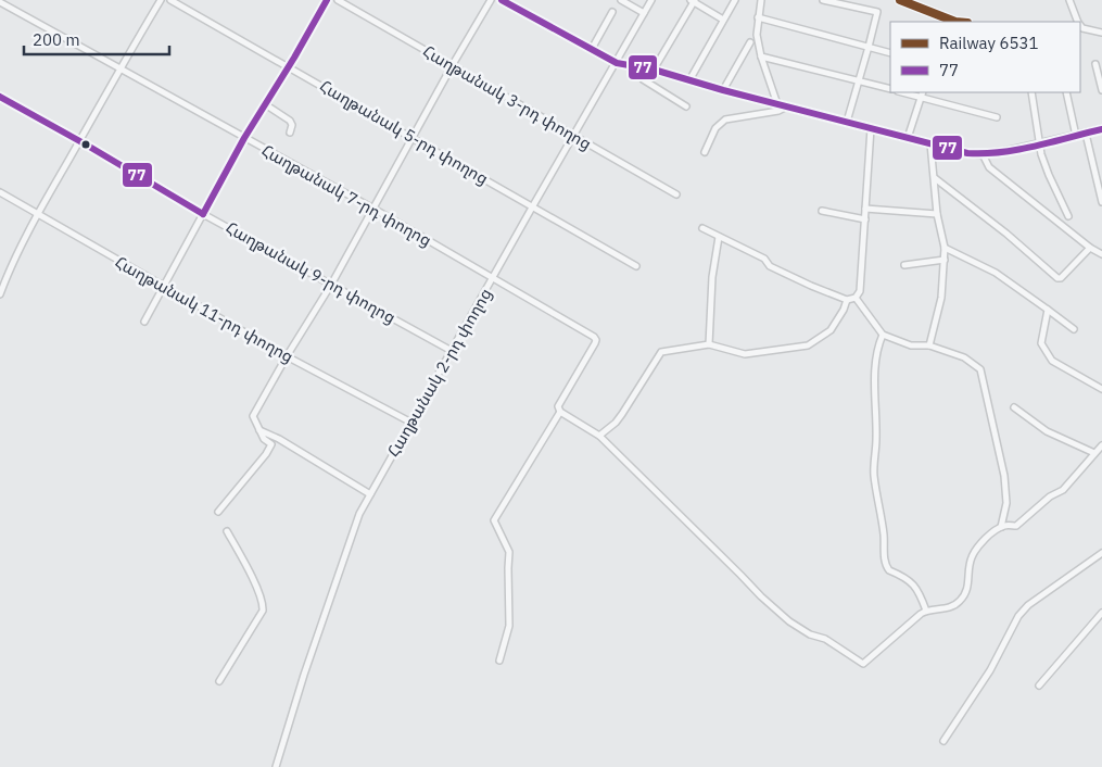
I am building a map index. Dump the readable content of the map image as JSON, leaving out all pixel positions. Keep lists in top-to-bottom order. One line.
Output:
{"streets":{"street":["Հաղթանակ 3-րդ փողոց","Հաղթանակ 5-րդ փողոց","Հաղթանակ 7-րդ փողոց","Հաղթանակ 9-րդ փողոց","Հաղթանակ 11-րդ փողոց","Հաղթանակ 2-րդ փողոց"]},"crossings":[["Հաղթանակ 3-րդ փողոց","Հաղթանակ 2-րդ փողոց"],["Հաղթանակ 5-րդ փողոց","Հաղթանակ 2-րդ փողոց"],["Հաղթանակ 7-րդ փողոց","Հաղթանակ 2-րդ փողոց"],["Հաղթանակ 9-րդ փողոց","Հաղթանակ 2-րդ փողոց"],["Հաղթանակ 11-րդ փողոց","Հաղթանակ 2-րդ փողոց"]],"lines":["rail line 6531","transit line 77"],"legend":["Railway 6531","77"],"scale_bar":"200 m"}
